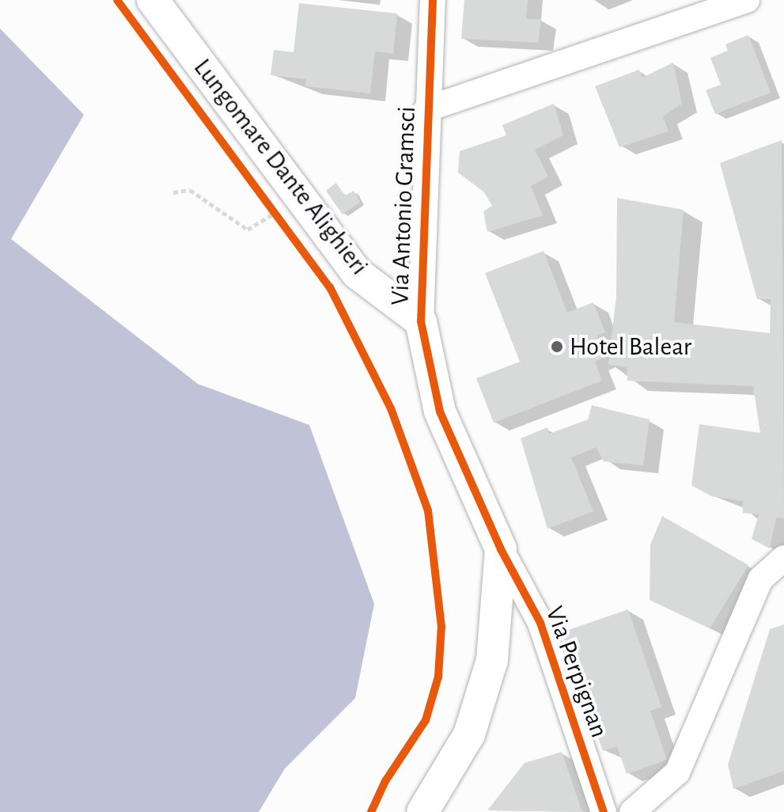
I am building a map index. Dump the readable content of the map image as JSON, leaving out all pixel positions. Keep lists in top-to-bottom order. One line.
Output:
{"streets":{"street":["Lungomare Dante Alighieri","Via Antonio Gramsci","Via Perpignan"]},"crossings":[["Lungomare Dante Alighieri","Via Antonio Gramsci"],["Via Antonio Gramsci","Via Perpignan"]],"places":["Hotel Balear"]}
